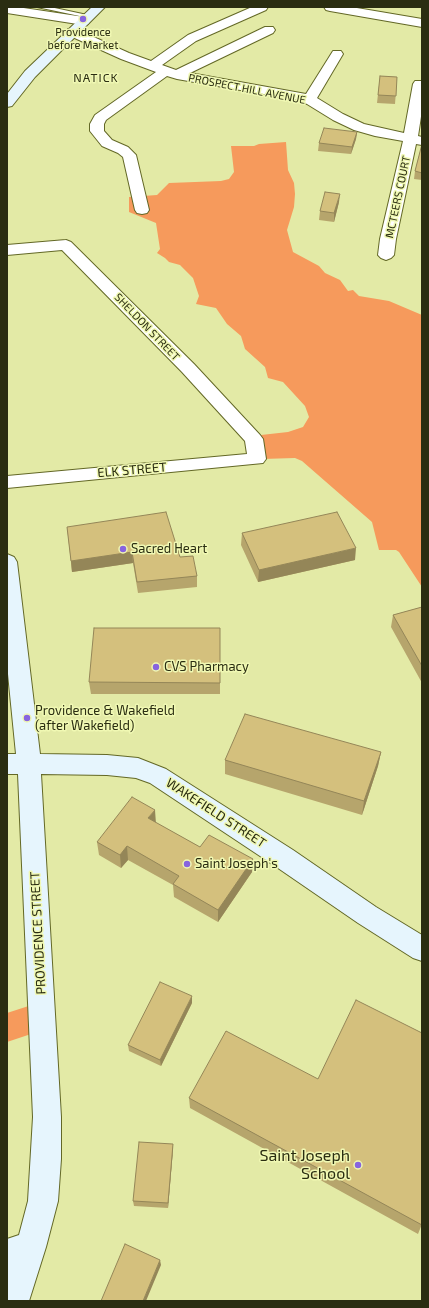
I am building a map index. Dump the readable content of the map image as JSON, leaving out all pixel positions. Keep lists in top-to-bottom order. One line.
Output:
{"streets":{"main road":["WAKEFIELD STREET","PROVIDENCE STREET"],"street":["PROSPECT HILL AVENUE","MCTEERS COURT","SHELDON STREET","ELK STREET"]},"crossings":[["PROSPECT HILL AVENUE","MCTEERS COURT"],["SHELDON STREET","ELK STREET"],["WAKEFIELD STREET","PROVIDENCE STREET"]],"districts":["NATICK"],"places":["Providence before Market","Sacred Heart","CVS Pharmacy","Providence & Wakefield (after Wakefield)","Saint Joseph's","Saint Joseph School"]}
